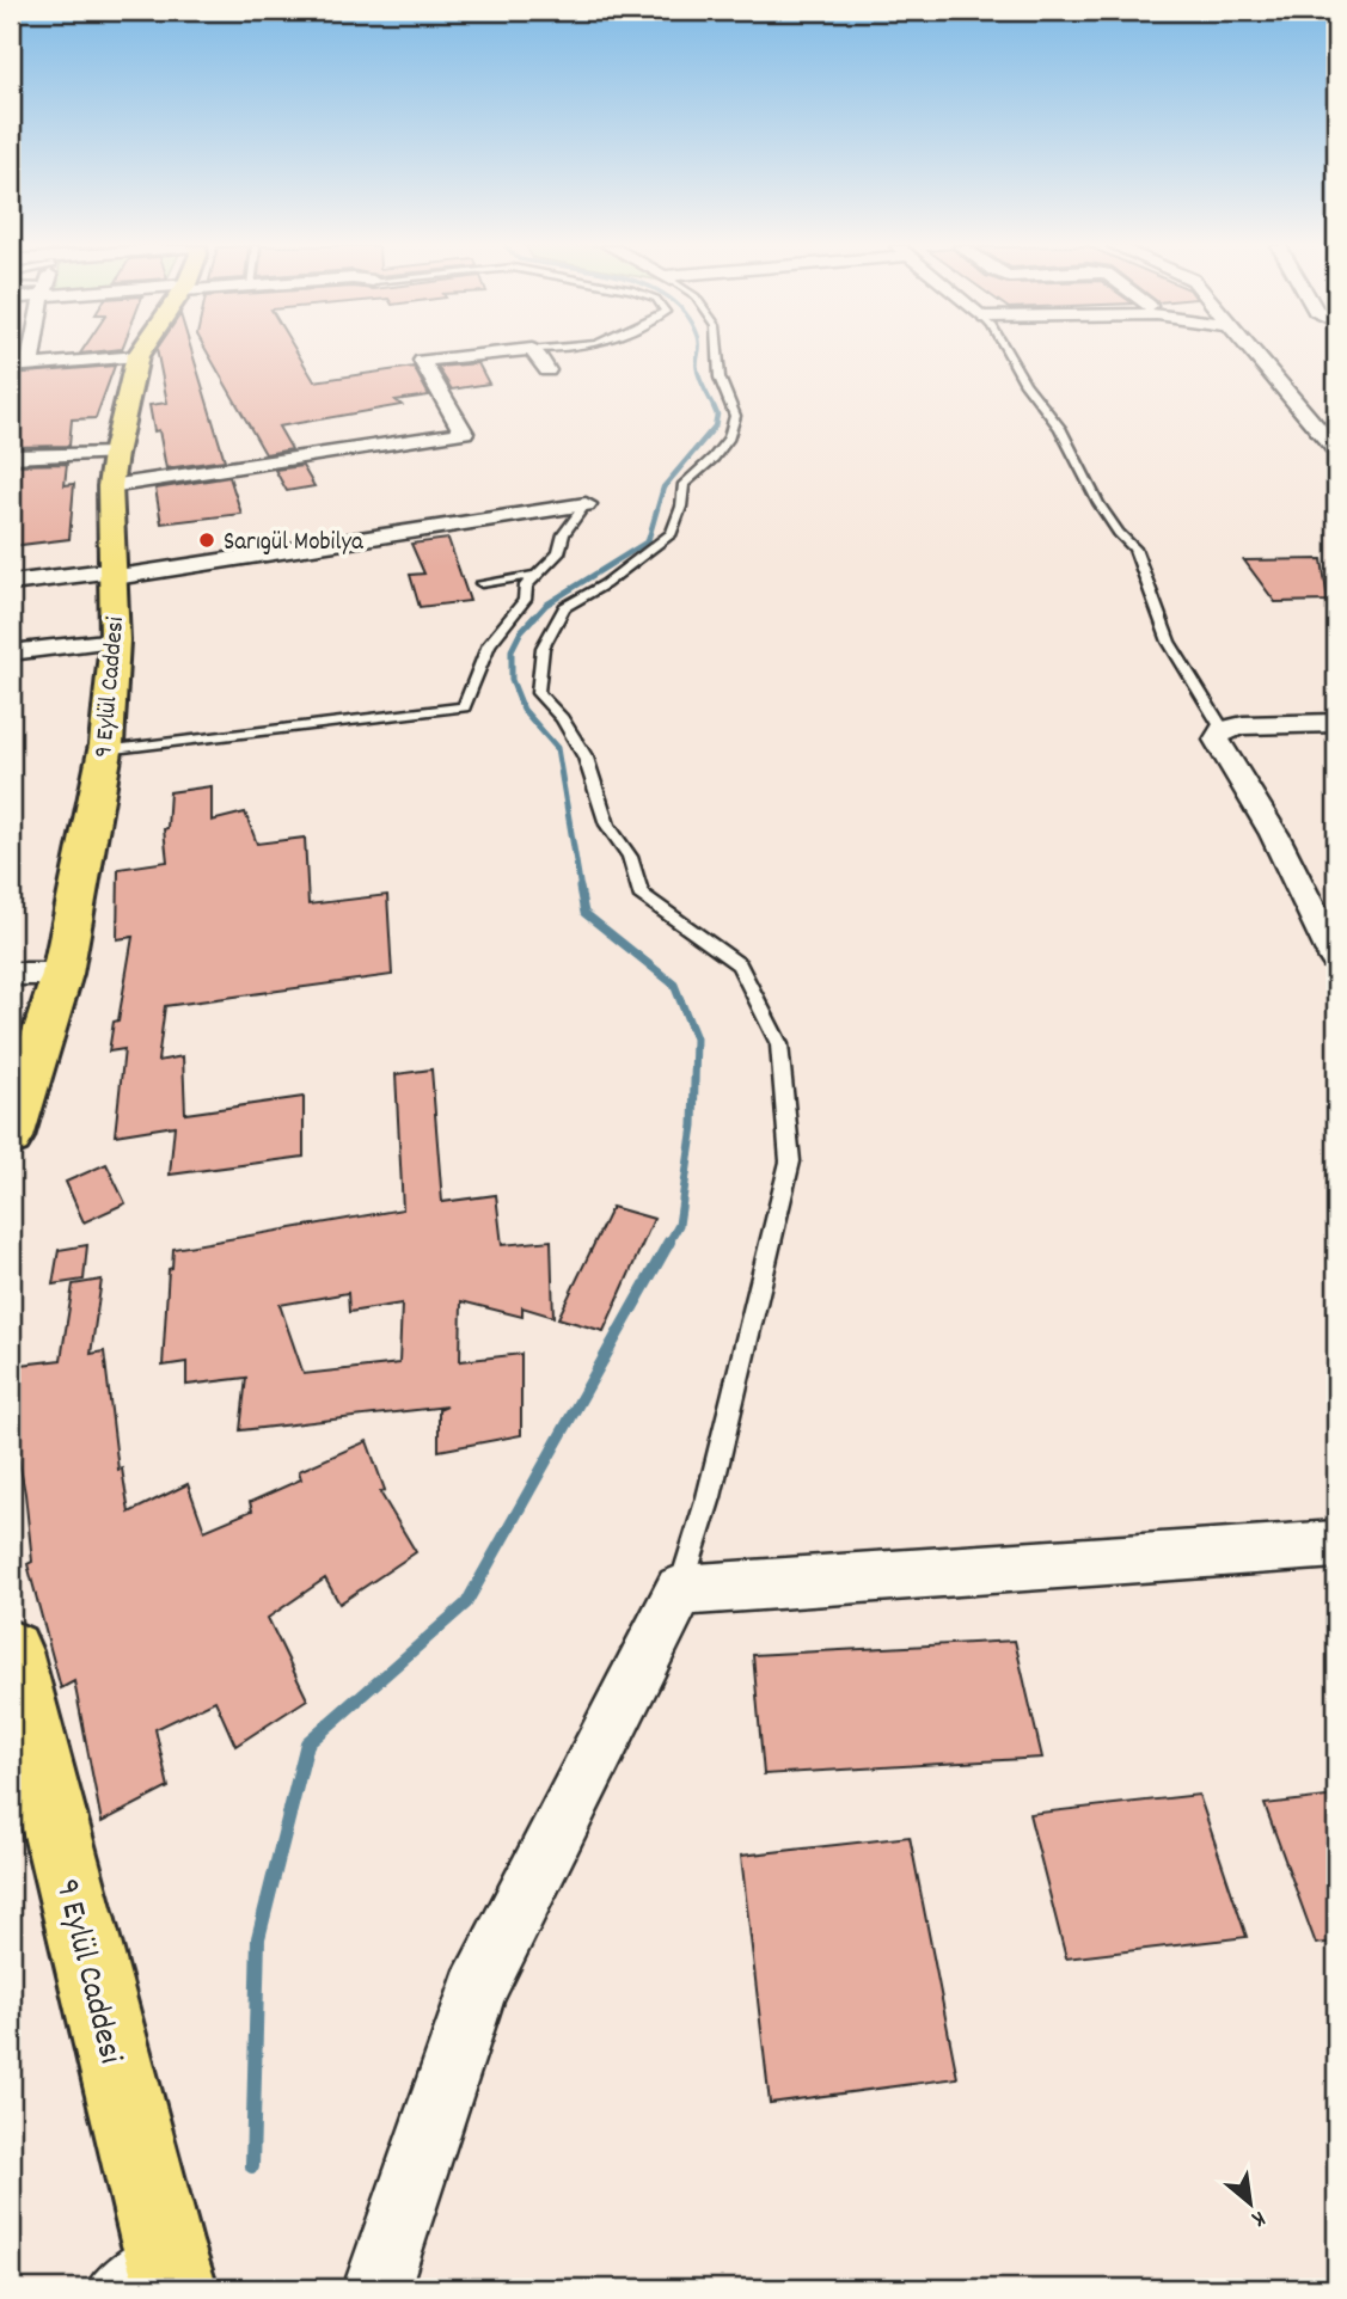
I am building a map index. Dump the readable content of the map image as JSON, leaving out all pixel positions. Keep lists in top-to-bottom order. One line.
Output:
{"streets":{"main road":["9 Eylül Caddesi"]},"places":["Sarıgül Mobilya"],"north":"bottom right"}
